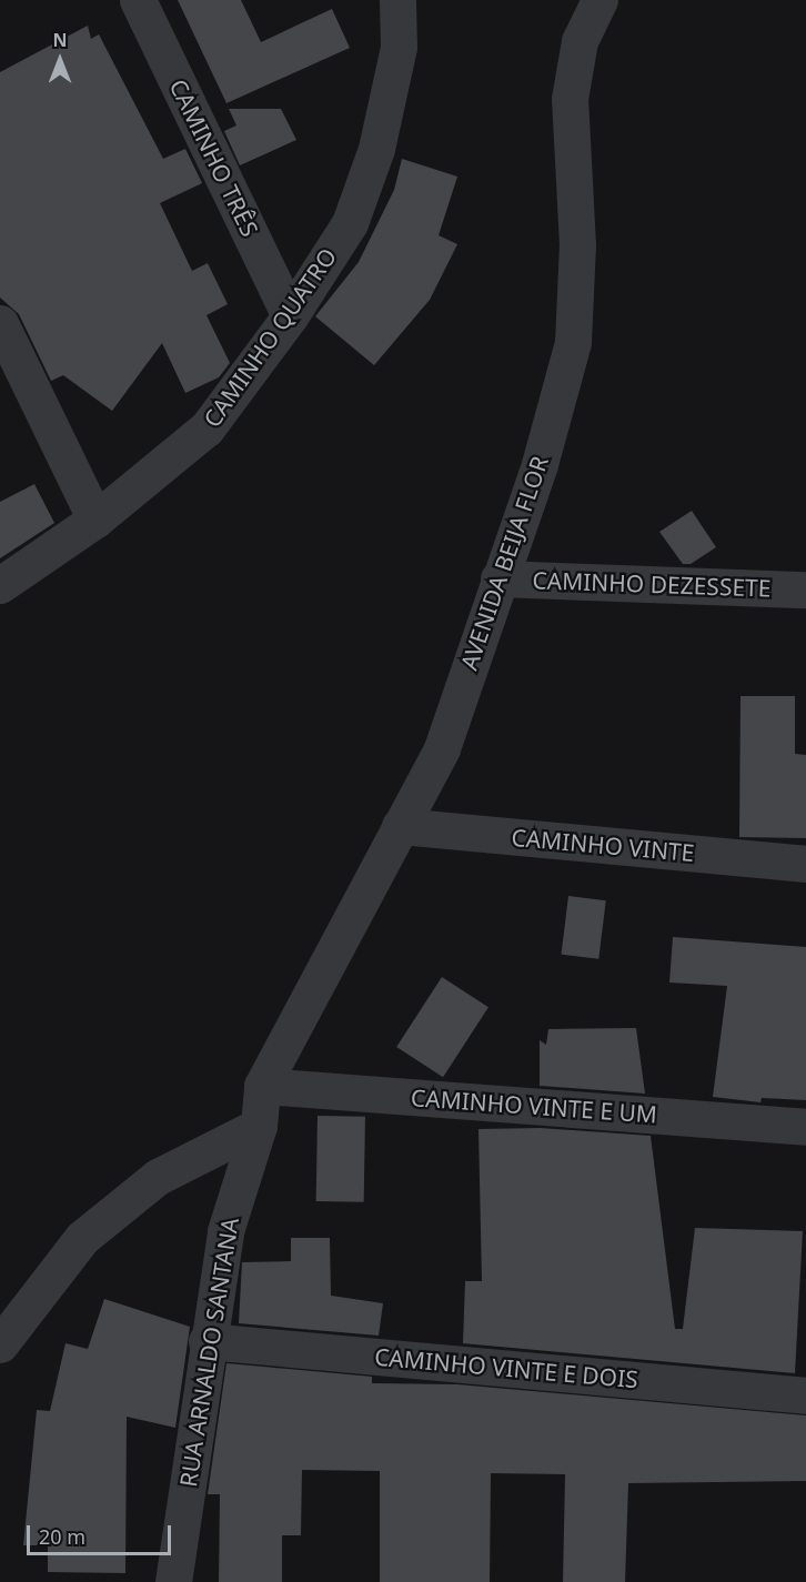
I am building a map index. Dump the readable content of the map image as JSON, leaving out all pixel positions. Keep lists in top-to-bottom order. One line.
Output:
{"streets":{"street":["CAMINHO TRÊS","CAMINHO QUATRO","AVENIDA BEIJA FLOR","CAMINHO DEZESSETE","CAMINHO VINTE","CAMINHO VINTE E UM","RUA ARNALDO SANTANA","CAMINHO VINTE E DOIS"]},"crossings":[["CAMINHO TRÊS","CAMINHO QUATRO"],["AVENIDA BEIJA FLOR","CAMINHO DEZESSETE"],["AVENIDA BEIJA FLOR","CAMINHO VINTE"],["AVENIDA BEIJA FLOR","CAMINHO VINTE E UM"],["AVENIDA BEIJA FLOR","RUA ARNALDO SANTANA"],["CAMINHO VINTE E UM","RUA ARNALDO SANTANA"],["RUA ARNALDO SANTANA","CAMINHO VINTE E DOIS"]],"scale_bar":"20 m","north":"top"}
